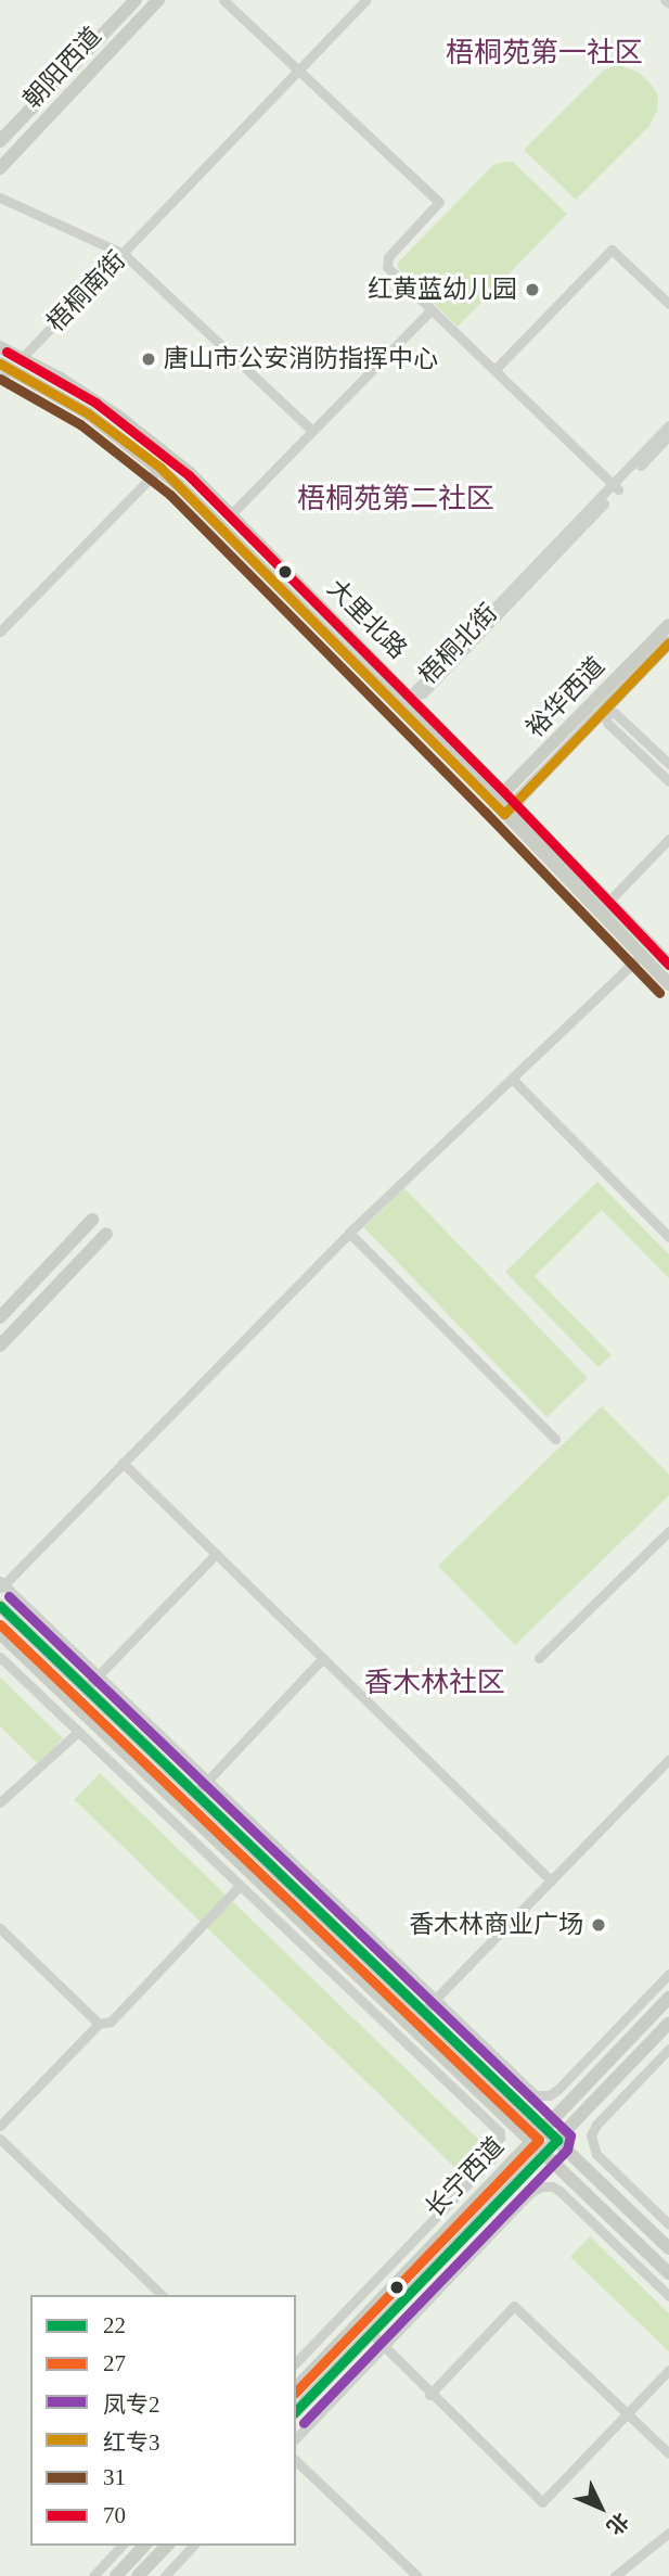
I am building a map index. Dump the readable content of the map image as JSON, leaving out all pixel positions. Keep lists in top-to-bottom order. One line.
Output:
{"streets":{"main road":["朝阳西道","大里北路","裕华西道","长宁西道"],"street":["梧桐南街","梧桐北街"]},"crossings":[["梧桐南街","大里北路"],["大里北路","梧桐北街"],["大里北路","裕华西道"]],"districts":["梧桐苑第一社区","梧桐苑第二社区","香木林社区"],"places":["红黄蓝幼儿园","唐山市公安消防指挥中心","香木林商业广场"],"lines":["transit line 70","transit line 红专3","transit line 31","transit line 凤专2","transit line 22","transit line 27"],"legend":["22","27","凤专2","红专3","31","70"],"north":"bottom right"}
